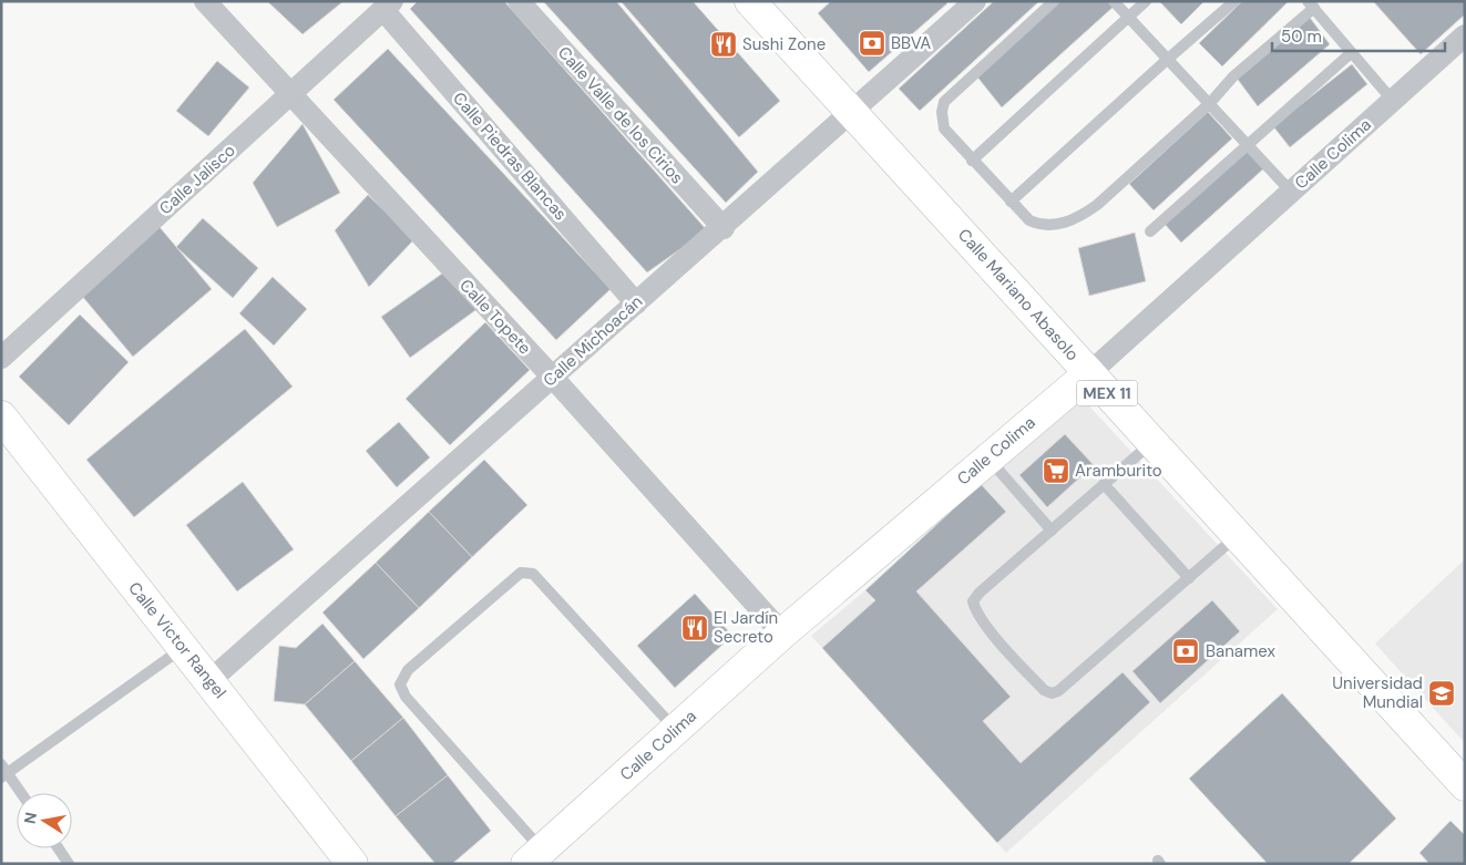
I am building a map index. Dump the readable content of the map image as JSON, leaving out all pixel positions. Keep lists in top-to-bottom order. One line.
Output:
{"streets":{"street":["Calle Valle de los Cirios","Calle Colima","Calle Piedras Blancas","Calle Jalisco","Calle Mariano Abasolo","Calle Topete","Calle Michoacán","MEX 11","Calle Victor Rangel"]},"crossings":[["Calle Valle de los Cirios","Calle Michoacán"],["Calle Colima","Calle Mariano Abasolo"],["Calle Colima","Calle Topete"],["Calle Piedras Blancas","Calle Jalisco"],["Calle Piedras Blancas","Calle Michoacán"],["Calle Jalisco","Calle Topete"],["Calle Mariano Abasolo","Calle Michoacán"],["Calle Topete","Calle Michoacán"],["Calle Michoacán","Calle Victor Rangel"]],"places":{"bank":["BBVA","Banamex"],"restaurant":["Sushi Zone","El Jardín Secreto"],"supermarket":["Aramburito"],"school or university":["Universidad Mundial"]},"scale_bar":"50 m","north":"left"}
